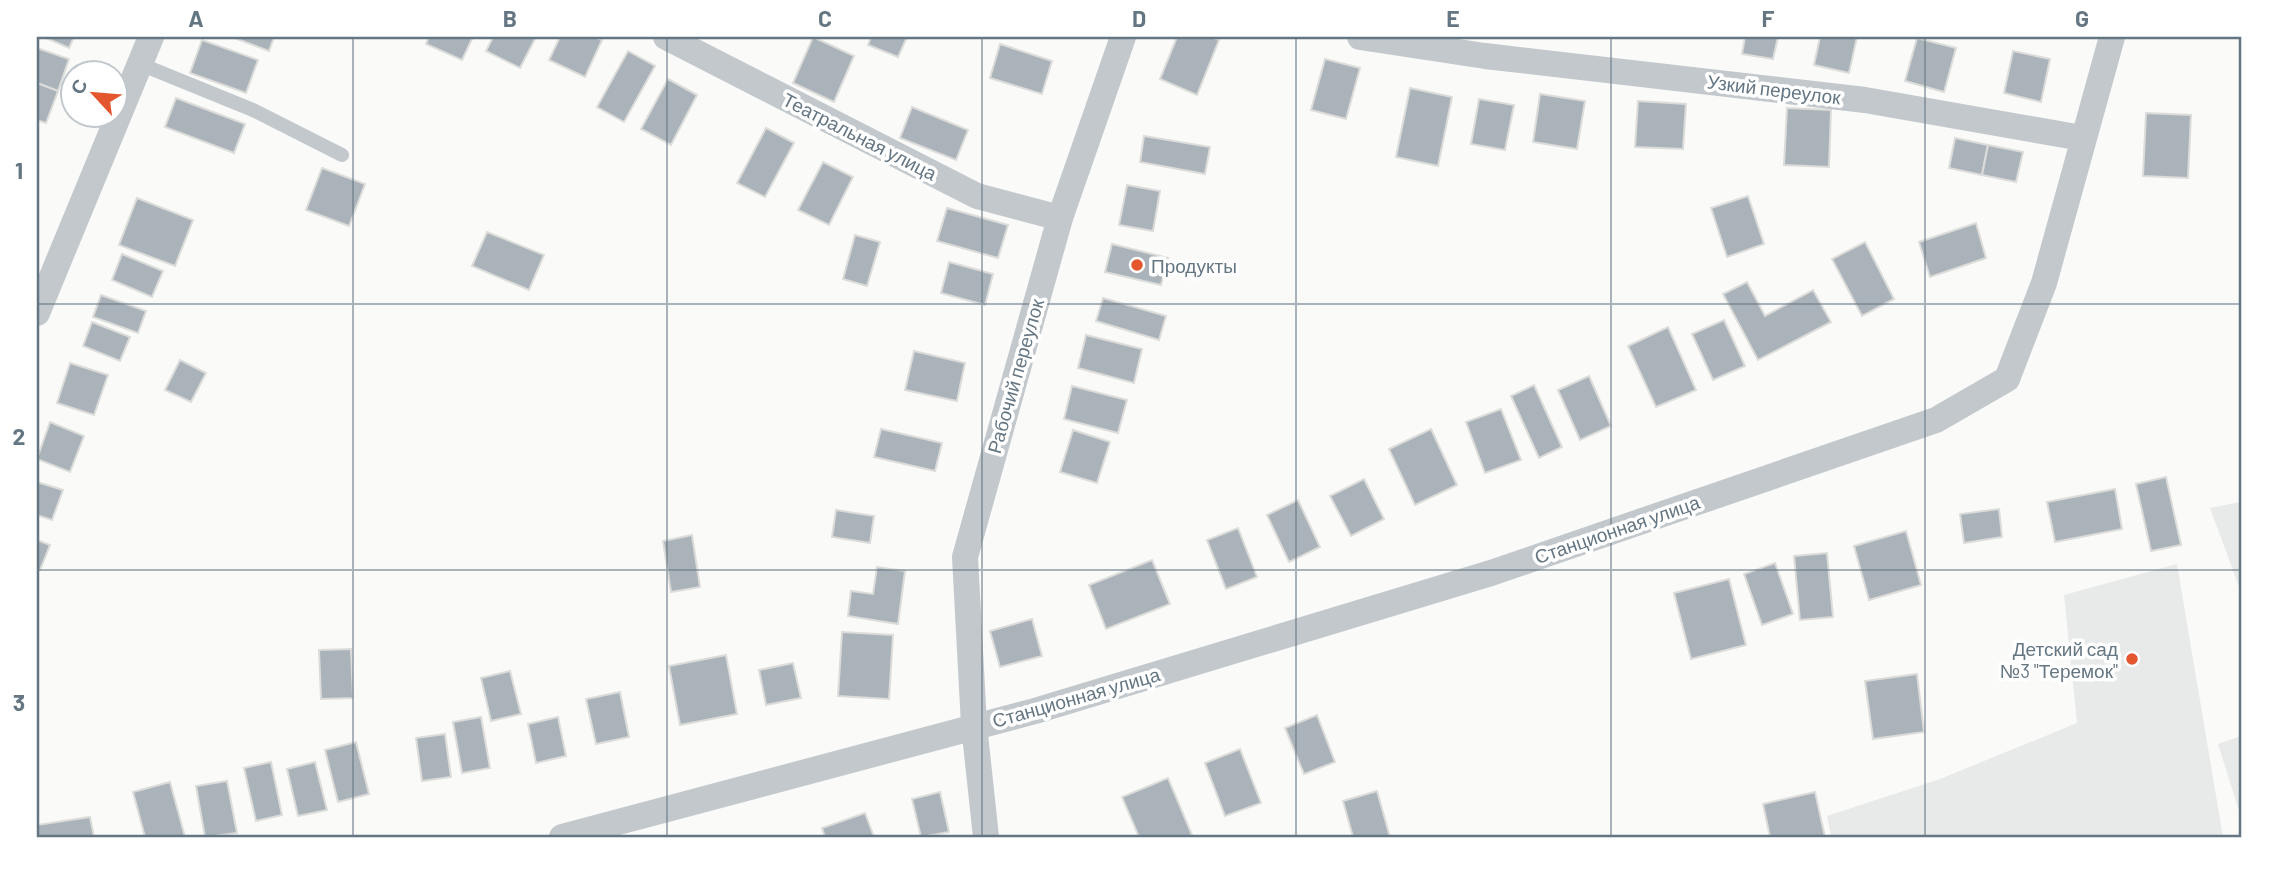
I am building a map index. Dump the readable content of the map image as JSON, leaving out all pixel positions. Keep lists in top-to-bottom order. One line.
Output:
{"streets":{"street":["Узкий переулок","Театральная улица","Рабочий переулок","Станционная улица"]},"crossings":[["Узкий переулок","Станционная улица"],["Театральная улица","Рабочий переулок"],["Рабочий переулок","Станционная улица"]],"places":["Продукты","Детский сад №3 \"Теремок\""],"north":"top left","grid":{"columns":["A","B","C","D","E","F","G"],"rows":["1","2","3"]}}
